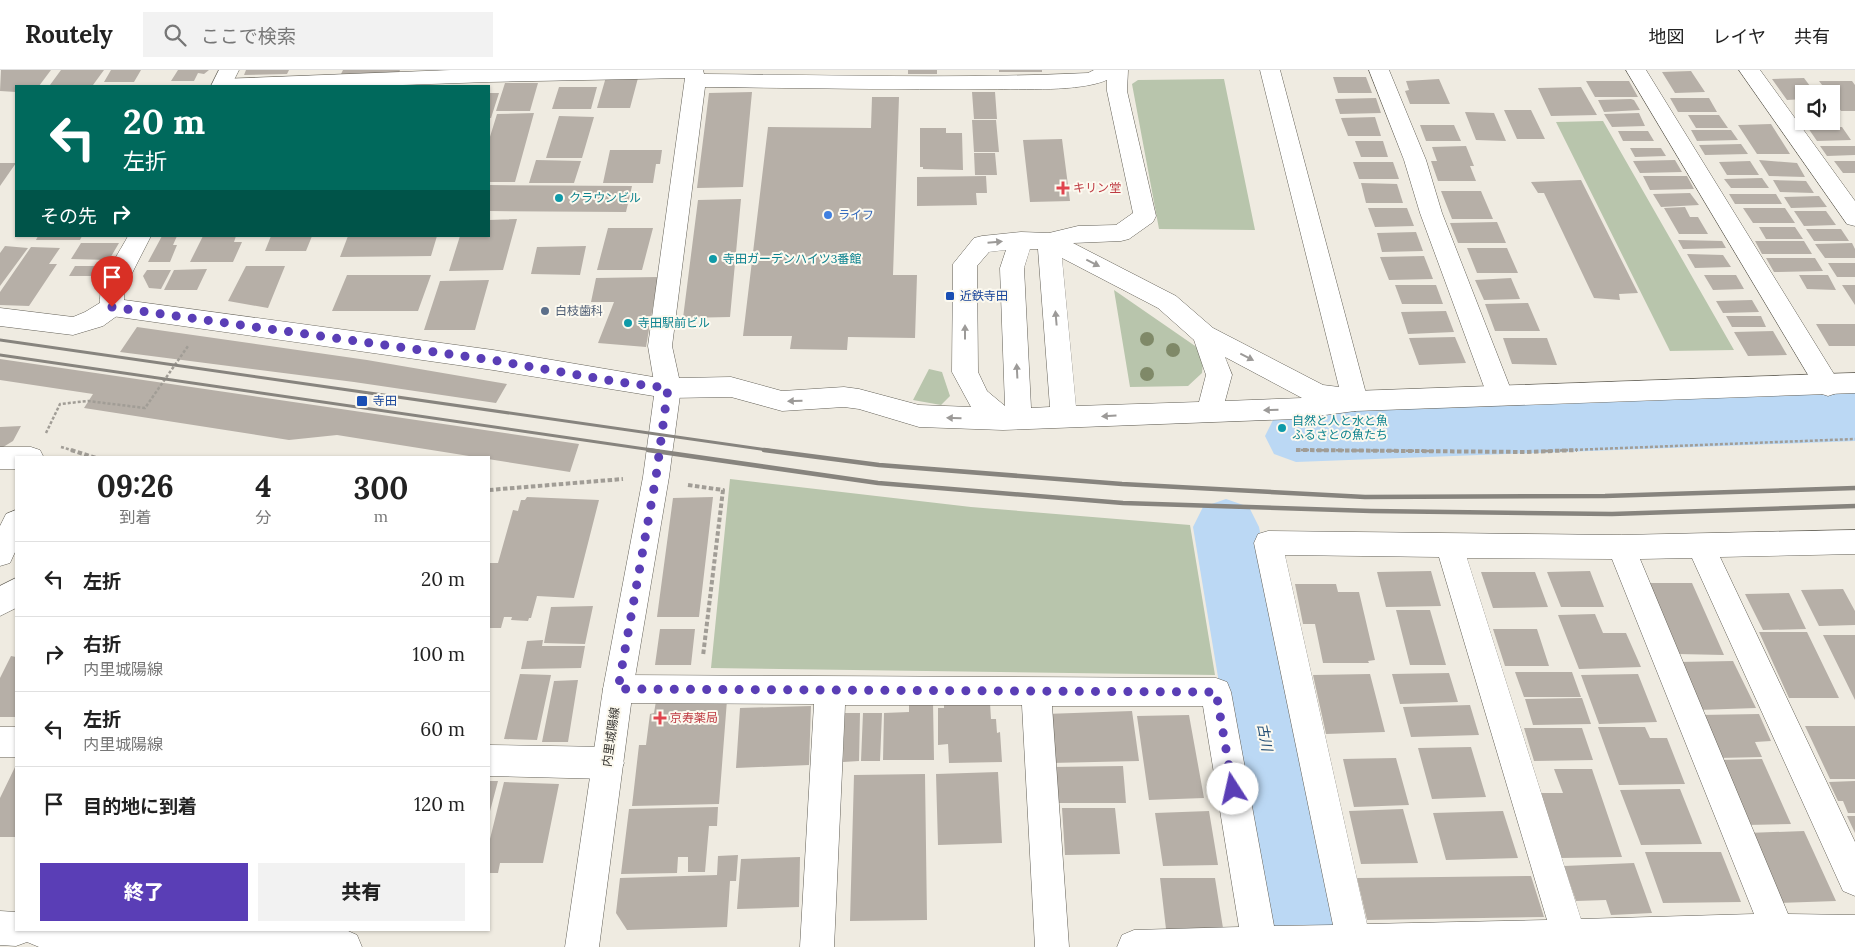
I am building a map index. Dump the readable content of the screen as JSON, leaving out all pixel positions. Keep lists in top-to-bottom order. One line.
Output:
{"streets":{"street":["内里城陽線"]},"water":["古川"],"places":{"health":["キリン堂","京寿薬局"],"other":["クラウンビル","ライフ","寺田ガーデンハイツ3番館","白枝歯科","寺田駅前ビル","自然と人と水と魚 ふるさとの魚たち"],"transit":["近鉄寺田","寺田"]},"page":{"header":"Routely","search":"ここで検索","nav":["地図","レイヤ","共有"],"turn":["20 m","左折"],"then":"その先","eta":["09:26","到着","4","分","300","m"],"list":[{"name":"左折","value":"20 m"},{"name":"右折","note":"内里城陽線","value":"100 m"},{"name":"左折","note":"内里城陽線","value":"60 m"},{"name":"目的地に到着","value":"120 m"}],"buttons":["終了","共有"]}}
